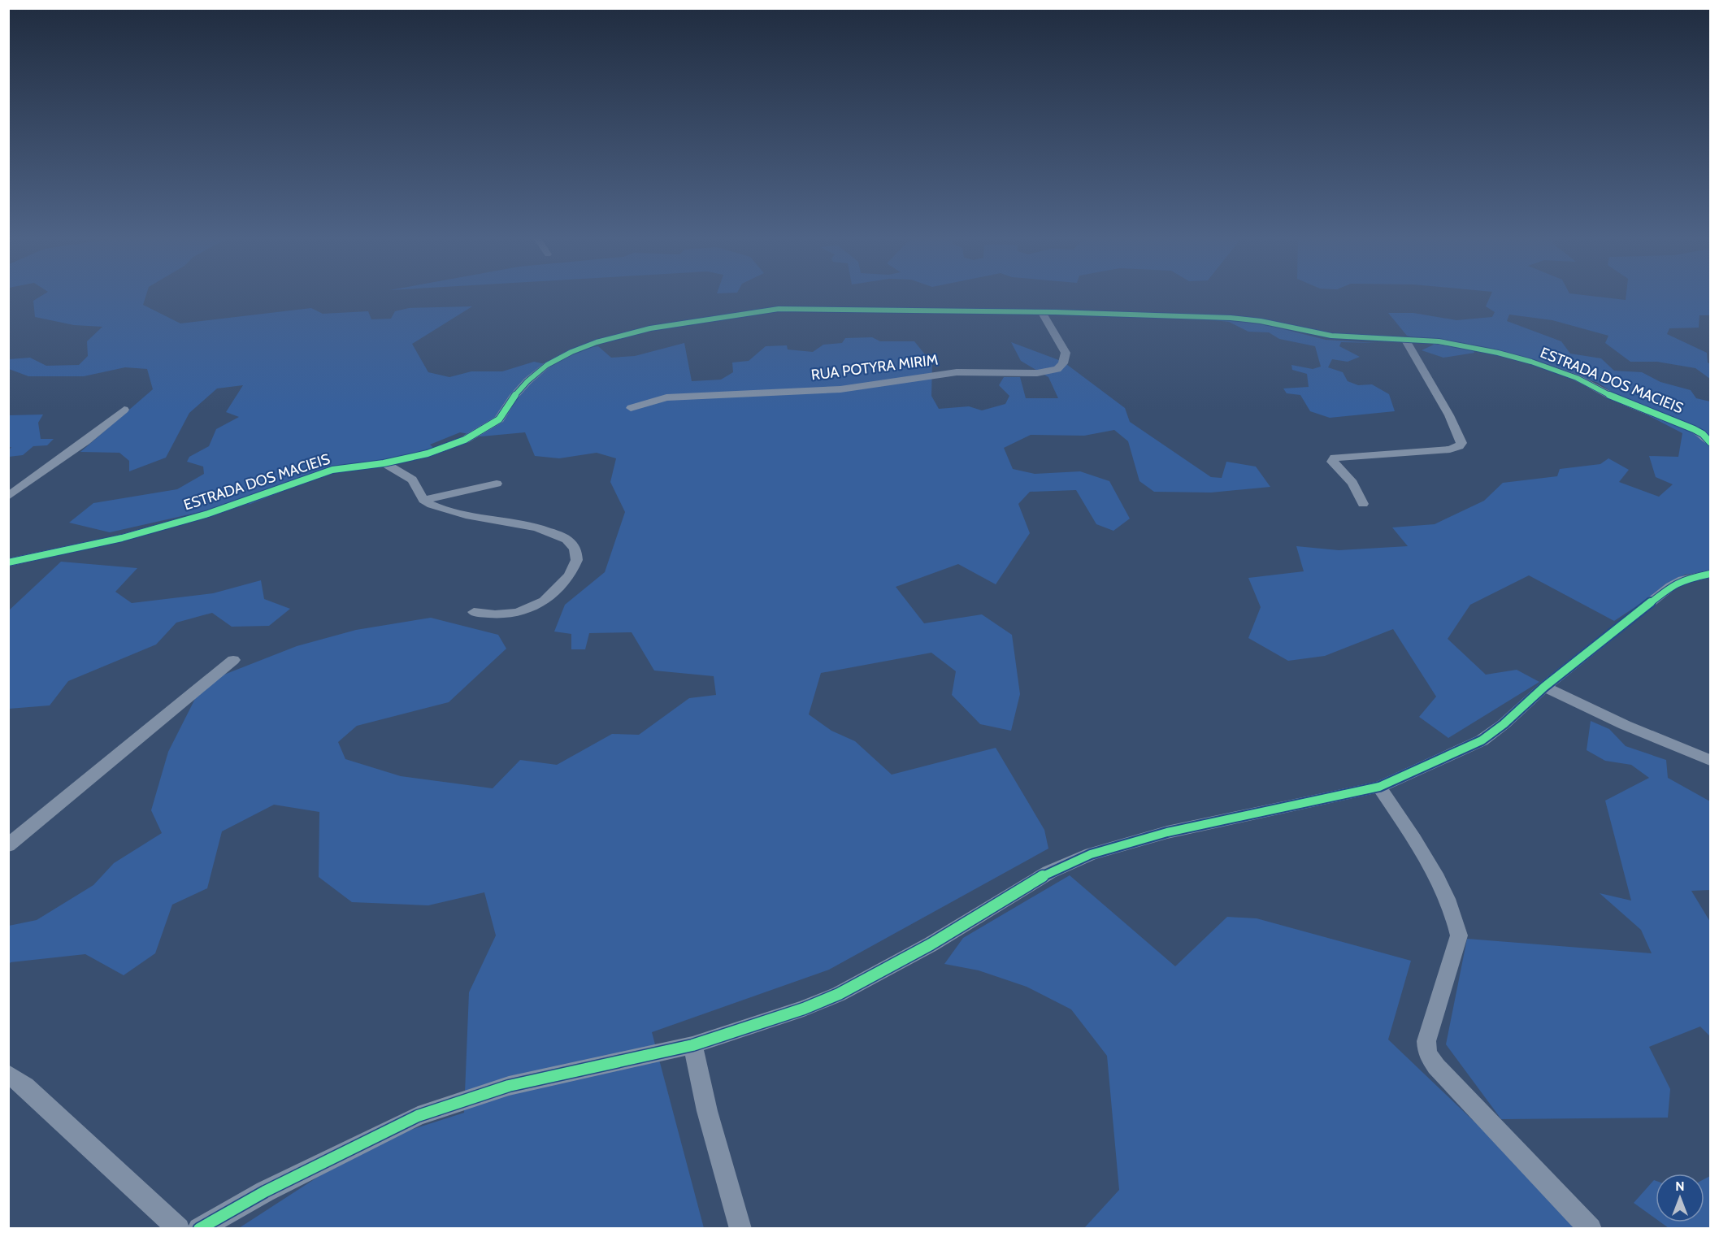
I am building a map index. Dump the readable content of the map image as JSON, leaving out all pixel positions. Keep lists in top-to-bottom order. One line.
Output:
{"streets":{"street":["RUA POTYRA MIRIM","ESTRADA DOS MACIEIS"]},"crossings":[["RUA POTYRA MIRIM","ESTRADA DOS MACIEIS"]],"north":"top"}
